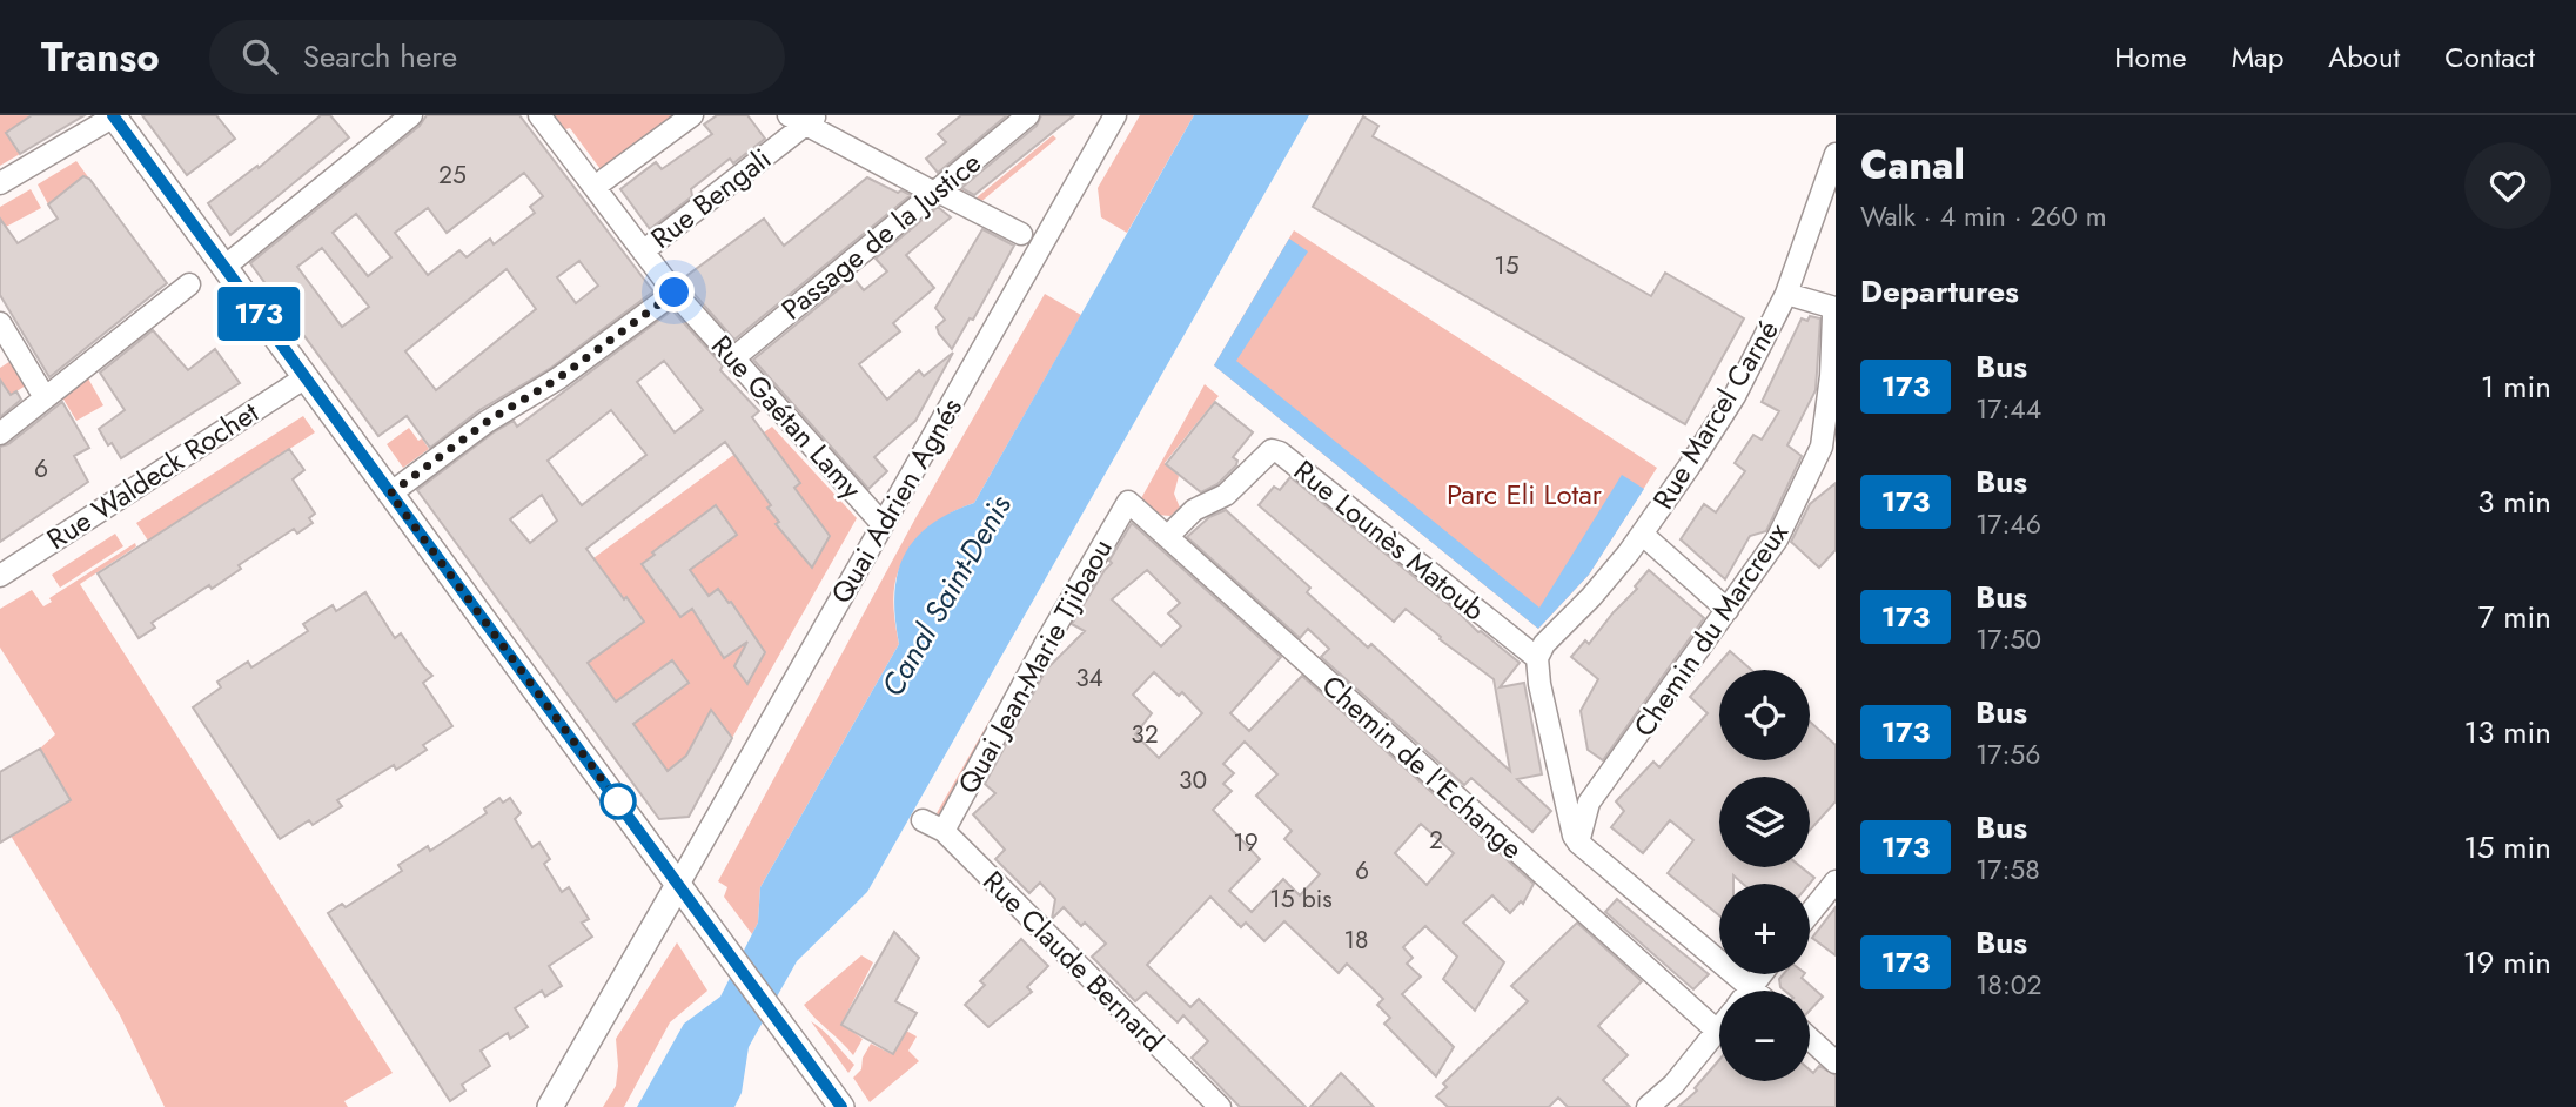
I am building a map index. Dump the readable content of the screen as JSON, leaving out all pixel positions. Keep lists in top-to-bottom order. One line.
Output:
{"streets":{"street":["Rue Bengali","Passage de la Justice","Rue Marcel Carné","Rue Gaétan Lamy","Rue Waldeck Rochet","Quai Adrien Agnés","Rue Lounès Matoub","Chemin du Marcreux","Quai Jean-Marie Tjibaou","Chemin de l'Echange","Rue Claude Bernard"]},"crossings":[["Rue Bengali","Rue Gaétan Lamy"],["Passage de la Justice","Rue Gaétan Lamy"],["Rue Marcel Carné","Rue Lounès Matoub"],["Rue Marcel Carné","Chemin du Marcreux"],["Rue Gaétan Lamy","Quai Adrien Agnés"],["Rue Lounès Matoub","Chemin de l'Echange"],["Quai Jean-Marie Tjibaou","Chemin de l'Echange"],["Quai Jean-Marie Tjibaou","Rue Claude Bernard"]],"water":["Canal Saint-Denis"],"parks":["Parc Eli Lotar"],"lines":["bus line 173"],"house_numbers":["25","15","6","34","32","30","2","19","6","15 bis","18"],"page":{"header":"Transo","search":"Search here","nav":["Home","Map","About","Contact"],"on_map":"173","heading":[["Canal","Walk · 4 min · 260 m"],"Departures"],"list":[{"mark":"173","name":"Bus","note":"17:44","value":"1 min"},{"mark":"173","name":"Bus","note":"17:46","value":"3 min"},{"mark":"173","name":"Bus","note":"17:50","value":"7 min"},{"mark":"173","name":"Bus","note":"17:56","value":"13 min"},{"mark":"173","name":"Bus","note":"17:58","value":"15 min"},{"mark":"173","name":"Bus","note":"18:02","value":"19 min"}],"map_buttons":["+","−"]}}
